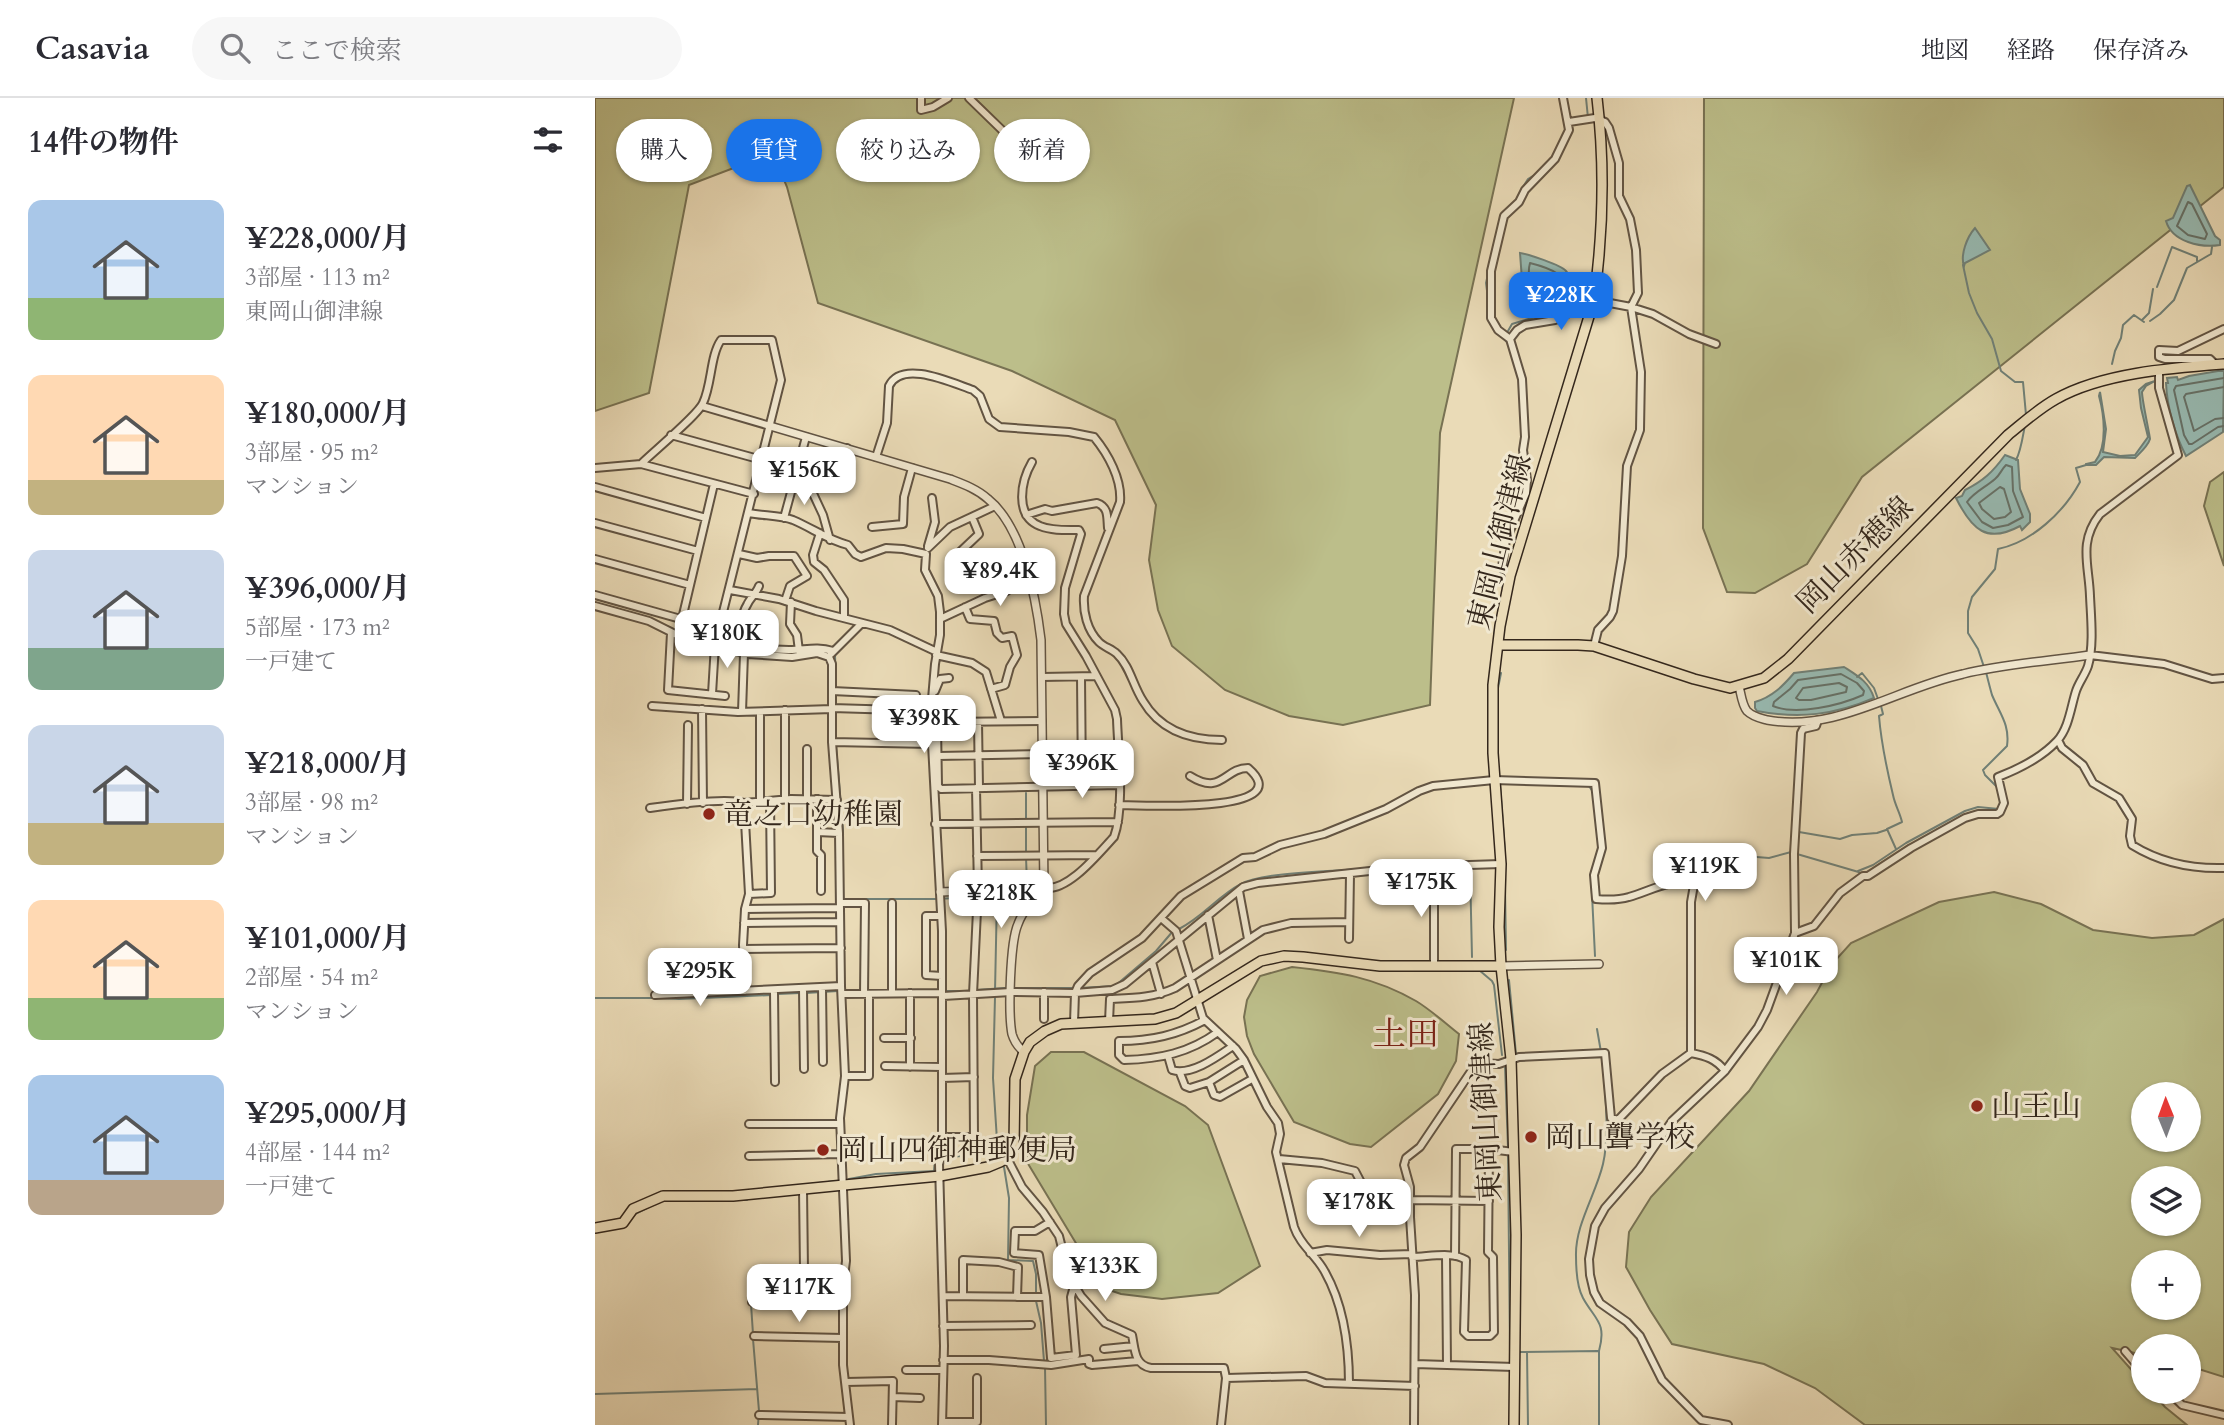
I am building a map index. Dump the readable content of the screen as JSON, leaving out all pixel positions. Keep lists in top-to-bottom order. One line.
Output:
{"streets":{"main road":["東岡山御津線","岡山赤穂線"]},"crossings":[["東岡山御津線","岡山赤穂線"]],"districts":["土田"],"places":["竜之口幼稚園","山王山","岡山聾学校","岡山四御神郵便局"],"north":"top","page":{"header":"Casavia","search":"ここで検索","nav":["地図","経路","保存済み"],"heading":"14件の物件","chip":["購入","賃貸","絞り込み","新着"],"list":[{"name":"¥228,000/月","note":"3部屋 · 113 m² · 東岡山御津線"},{"name":"¥180,000/月","note":"3部屋 · 95 m² · マンション"},{"name":"¥396,000/月","note":"5部屋 · 173 m² · 一戸建て"},{"name":"¥218,000/月","note":"3部屋 · 98 m² · マンション"},{"name":"¥101,000/月","note":"2部屋 · 54 m² · マンション"},{"name":"¥295,000/月","note":"4部屋 · 144 m² · 一戸建て"}],"price":["¥228K","¥156K","¥89.4K","¥180K","¥398K","¥396K","¥119K","¥175K","¥218K","¥101K","¥295K","¥178K","¥133K","¥117K"],"map_buttons":["+","−"]}}
